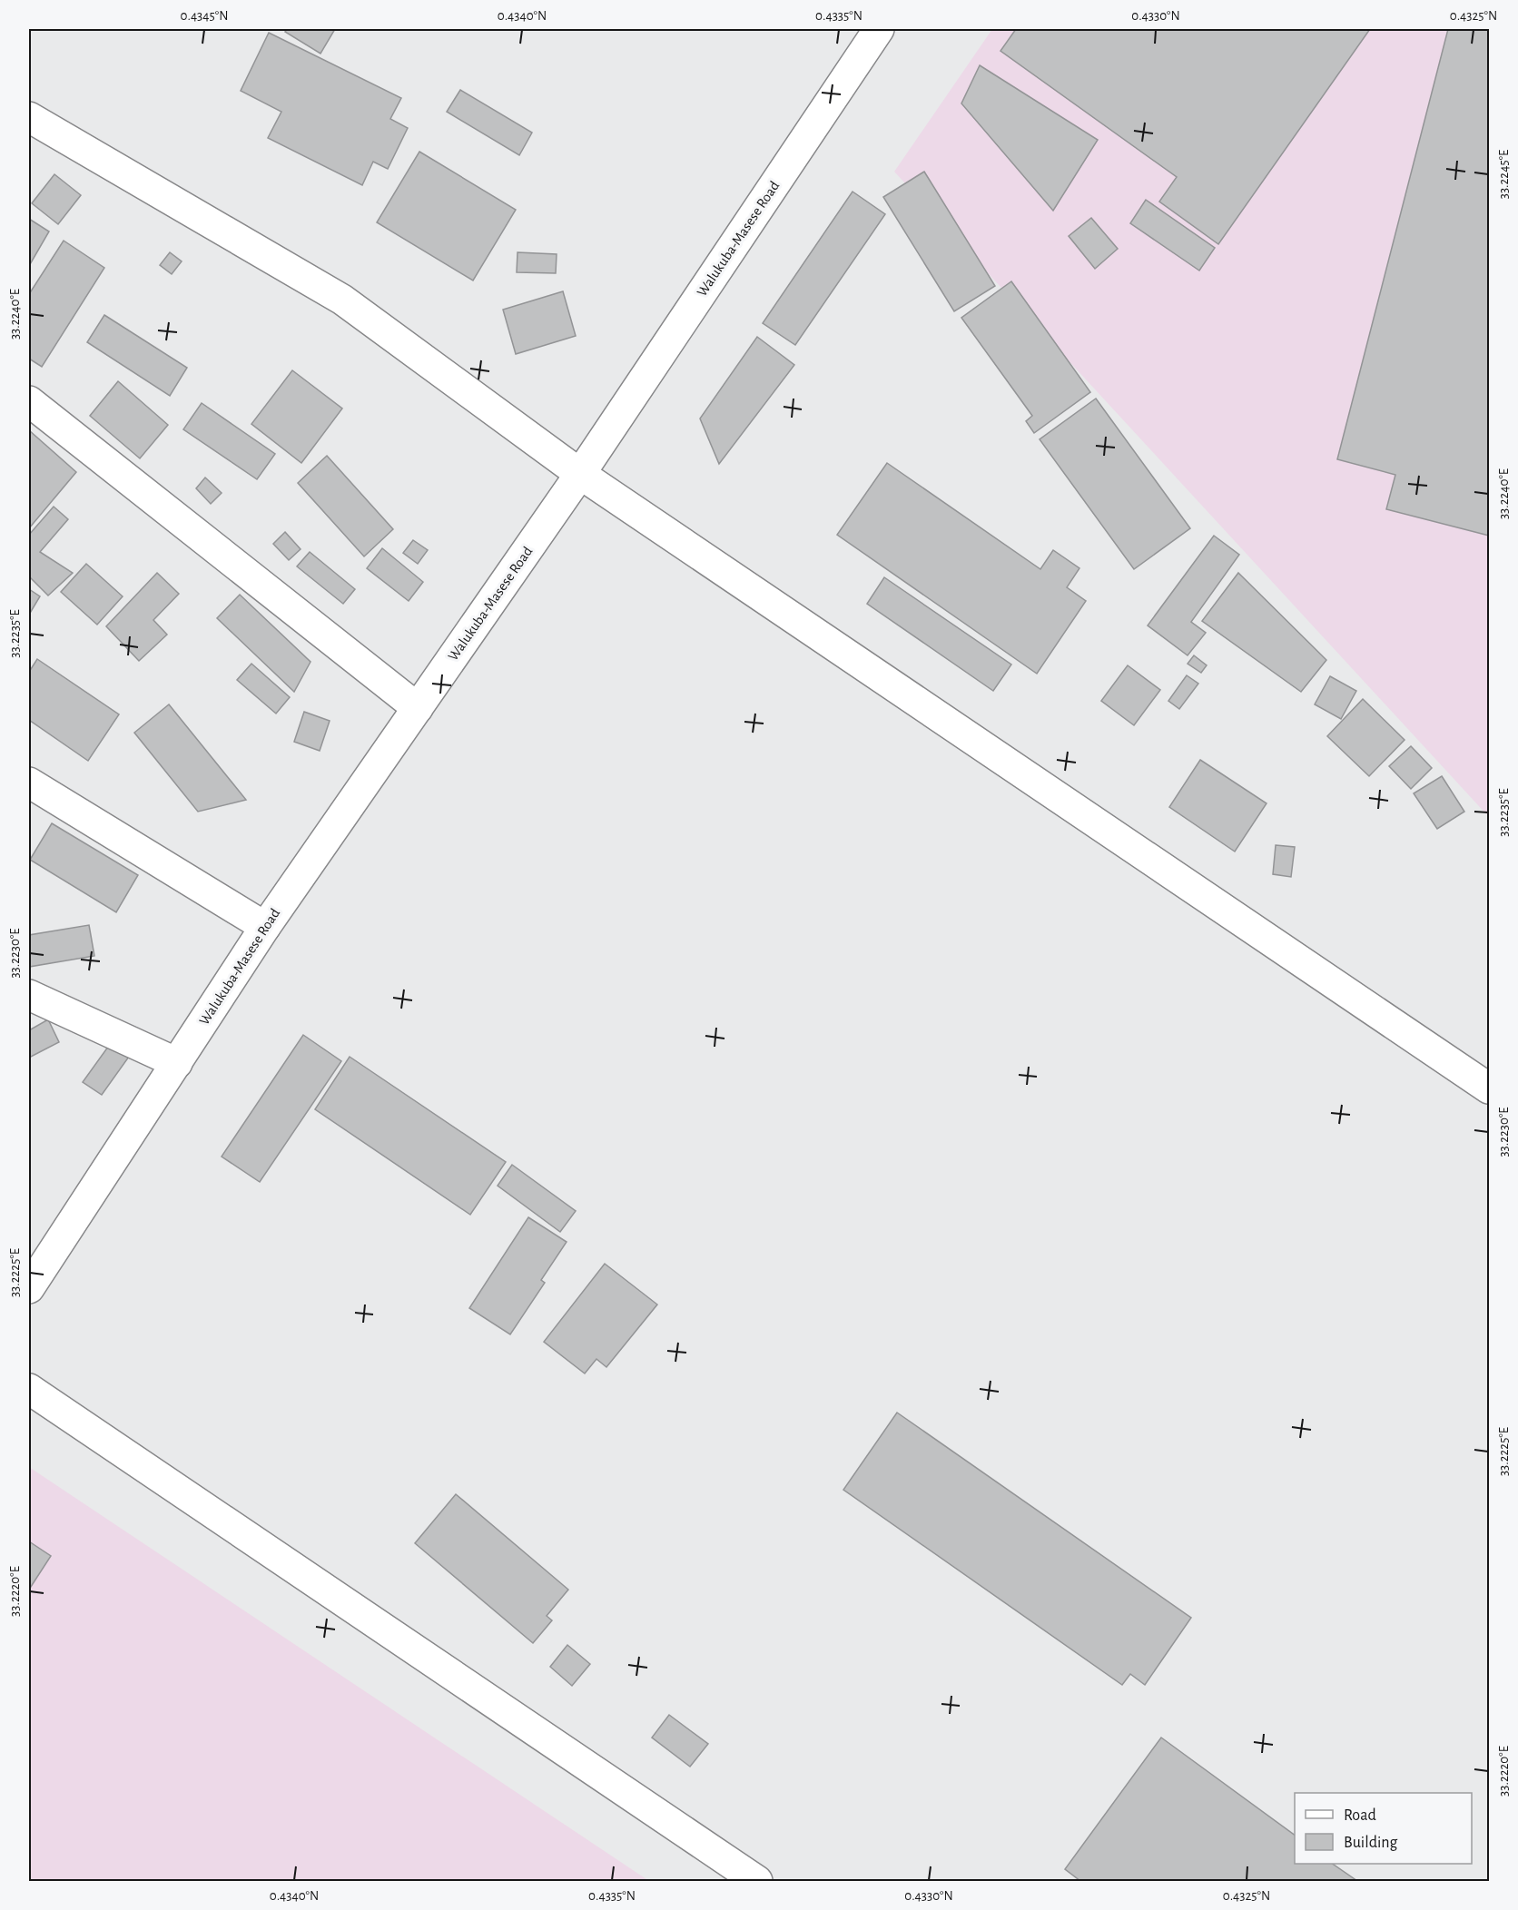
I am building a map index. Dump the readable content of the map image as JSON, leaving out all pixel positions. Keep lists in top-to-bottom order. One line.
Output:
{"streets":{"street":["Walukuba-Masese Road"]},"legend":["Road","Building"],"coordinates":["0.4345°N","0.4340°N","0.4335°N","0.4330°N","0.4325°N","33.2245°E","33.2240°E","33.2235°E","33.2230°E","33.2225°E","33.2220°E"]}
